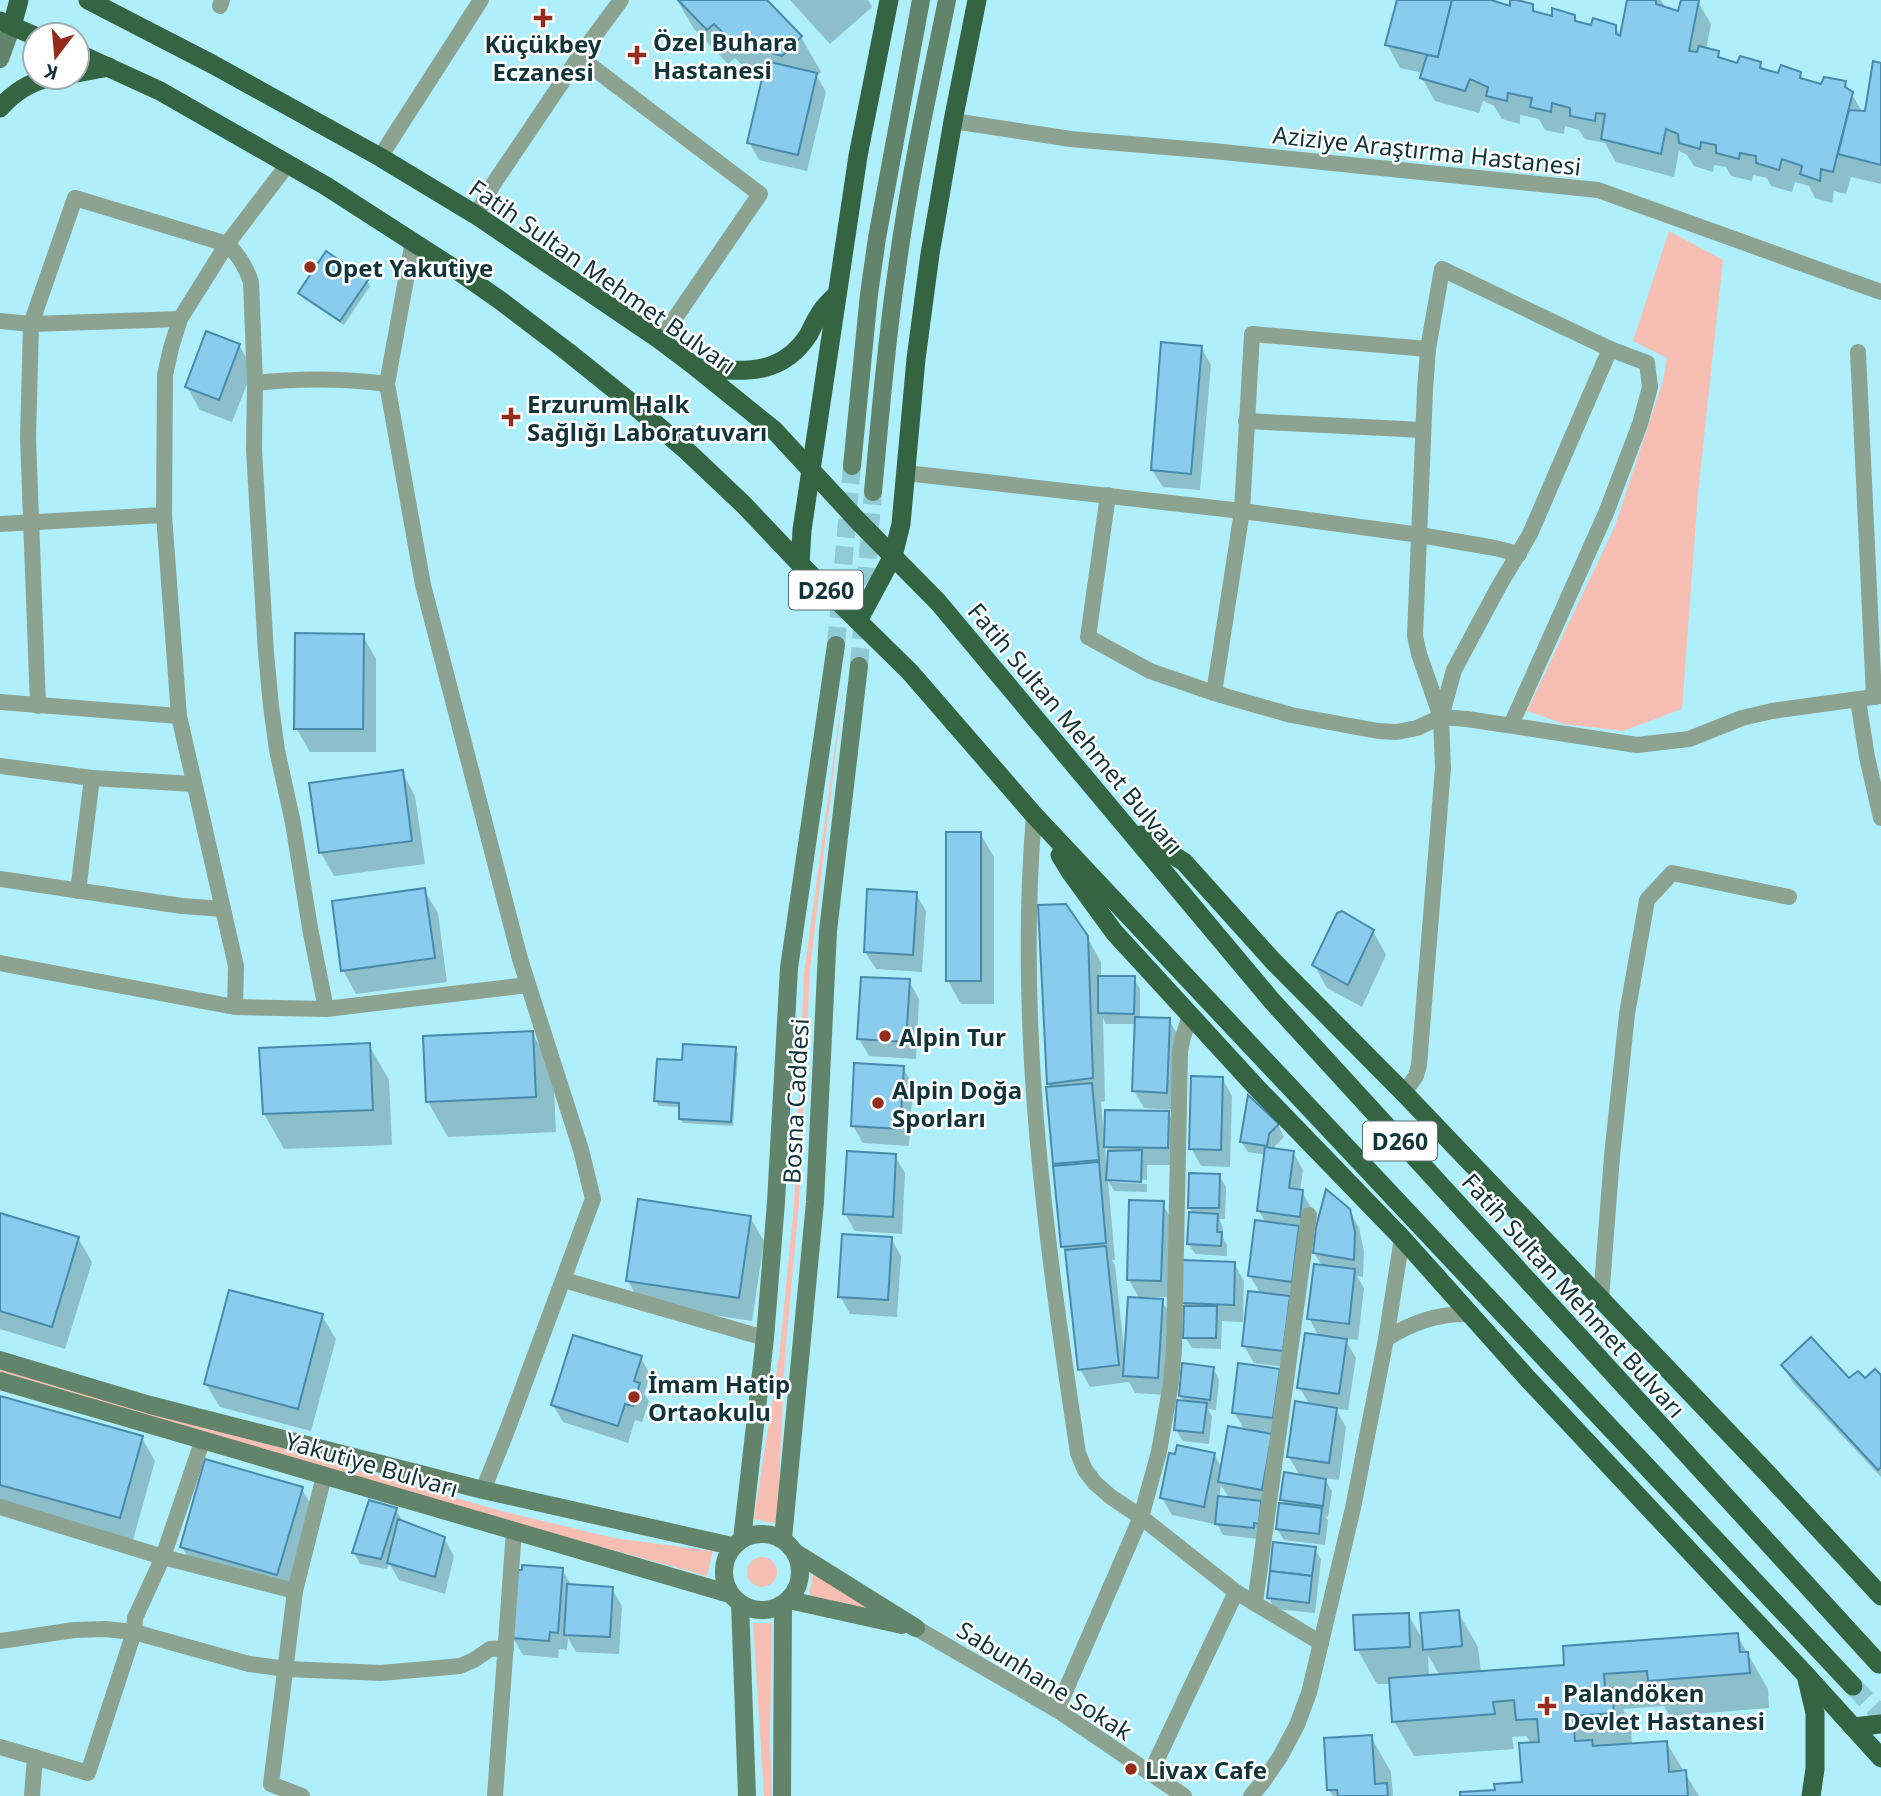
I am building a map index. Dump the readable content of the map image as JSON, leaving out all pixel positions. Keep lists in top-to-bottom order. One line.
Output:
{"streets":{"highway":["Fatih Sultan Mehmet Bulvarı","D260"],"main road":["Bosna Caddesi","Yakutiye Bulvarı"],"street":["Aziziye Araştırma Hastanesi","Sabunhane Sokak"]},"crossings":[["Bosna Caddesi","Yakutiye Bulvarı"]],"places":{"health":["Küçükbey Eczanesi","Özel Buhara Hastanesi","Erzurum Halk Sağlığı Laboratuvarı","Palandöken Devlet Hastanesi"],"other":["Opet Yakutiye","Alpin Tur","Alpin Doğa Sporları","İmam Hatip Ortaokulu","Livax Cafe"]},"north":"bottom"}
